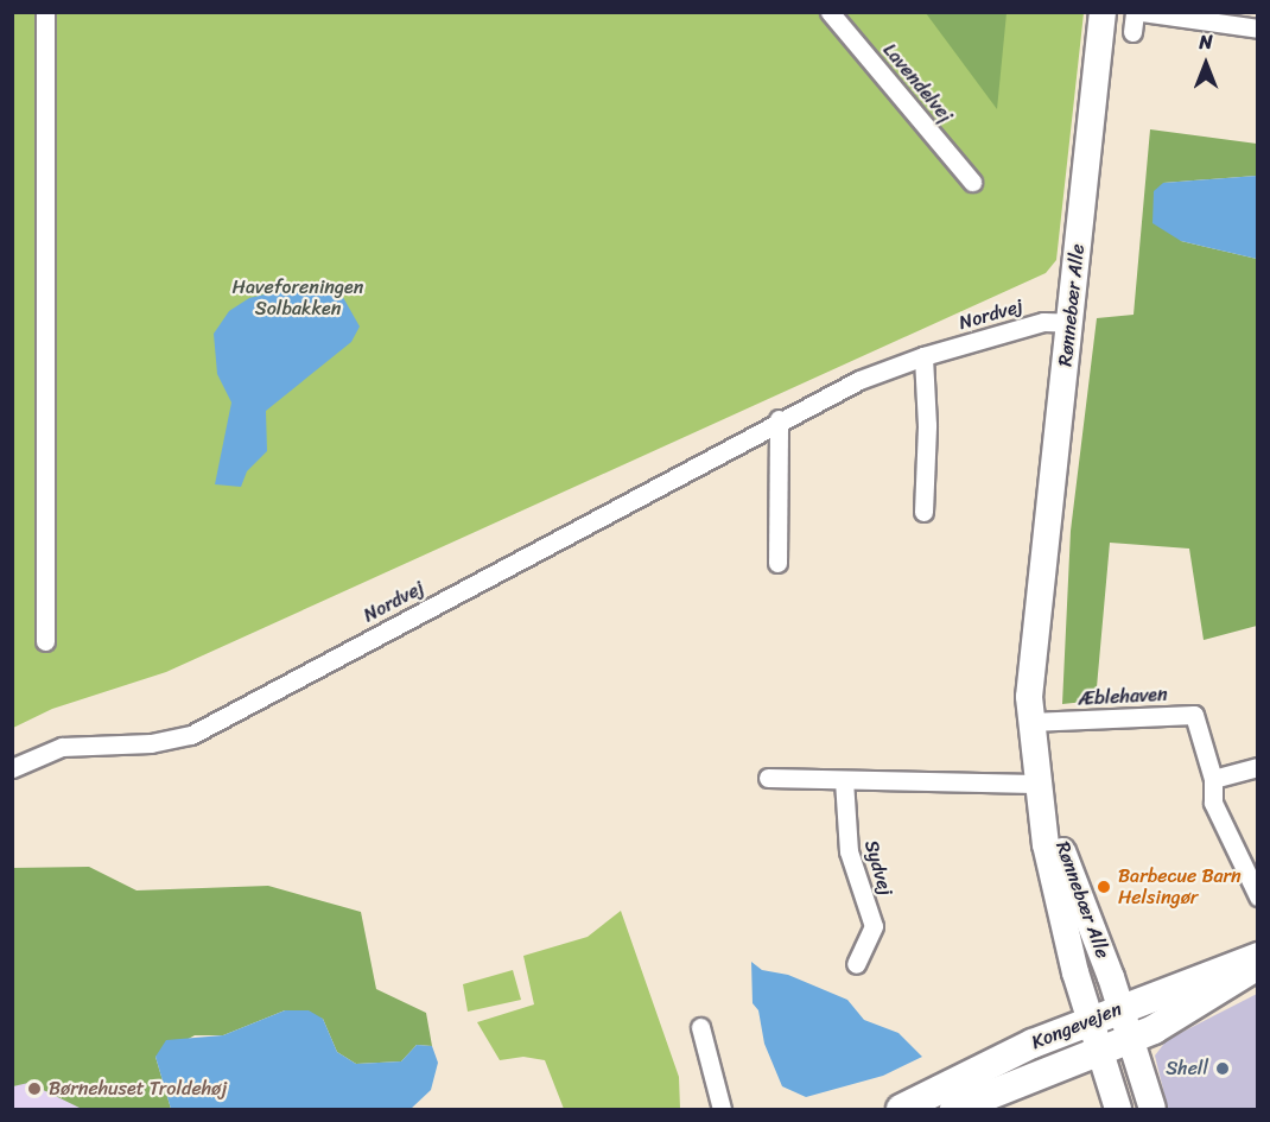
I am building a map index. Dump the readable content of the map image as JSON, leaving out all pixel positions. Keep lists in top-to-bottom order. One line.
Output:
{"streets":{"main road":["Rønnebær Alle","Kongevejen"],"street":["Lavendelvej","Nordvej","Æblehaven","Sydvej"]},"crossings":[["Rønnebær Alle","Nordvej"],["Rønnebær Alle","Æblehaven"],["Rønnebær Alle","Kongevejen"]],"parks":["Haveforeningen Solbakken"],"places":["Barbecue Barn Helsingør","Shell","Børnehuset Troldehøj"],"north":"top"}
